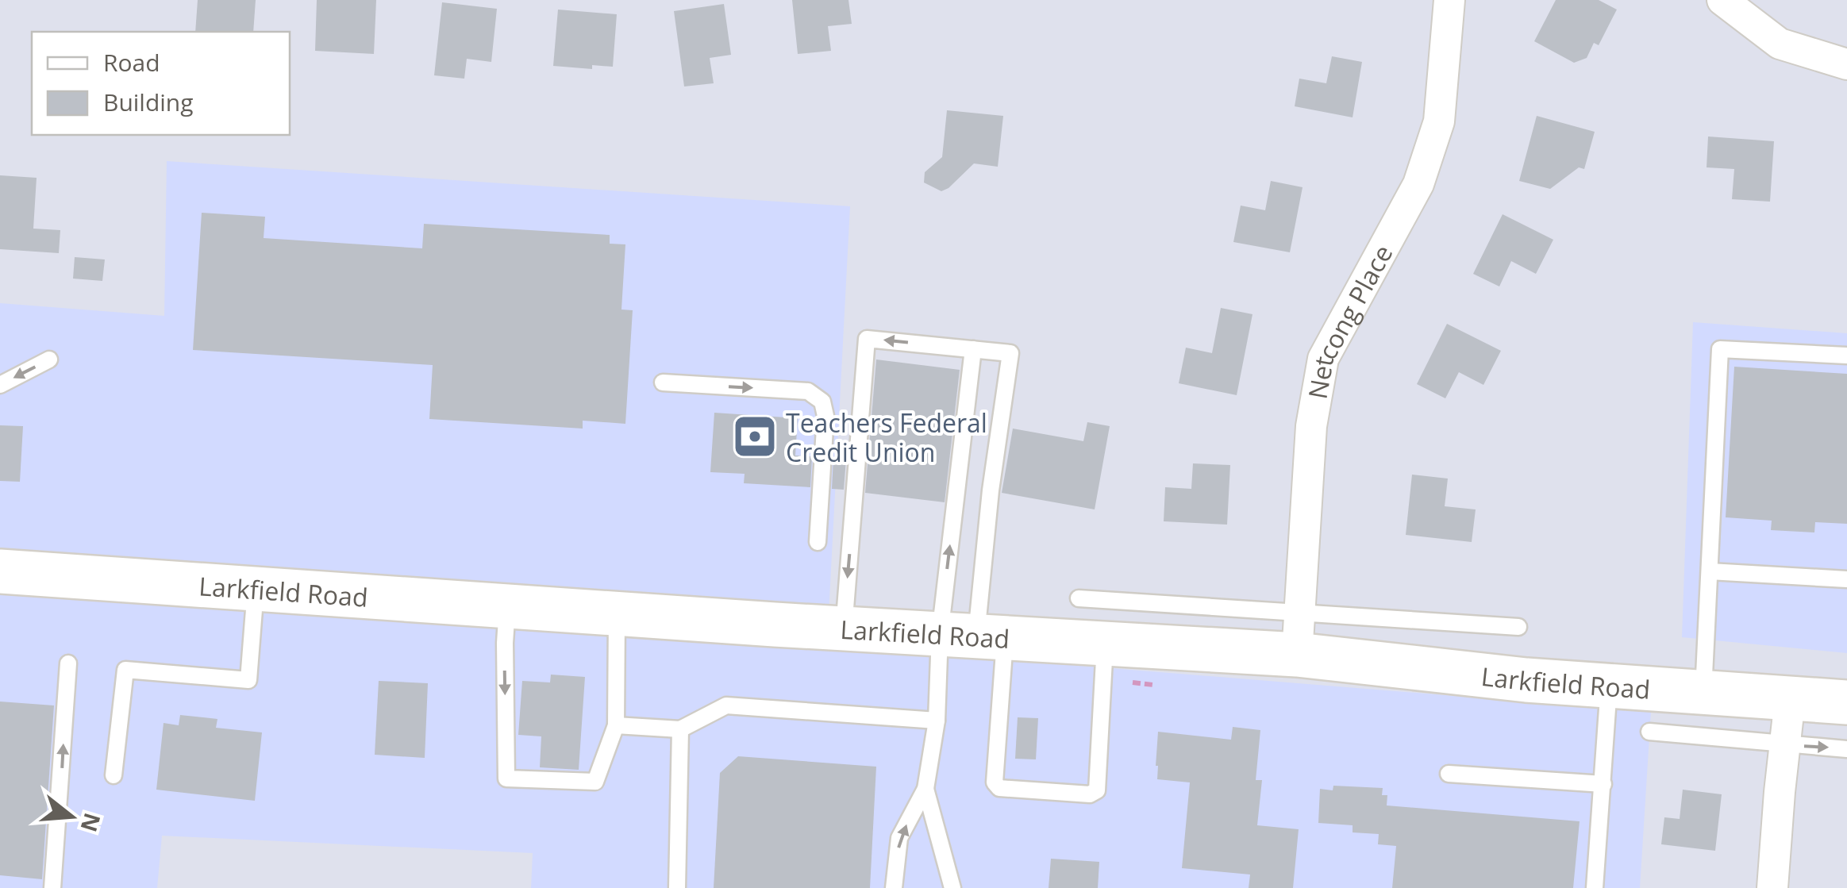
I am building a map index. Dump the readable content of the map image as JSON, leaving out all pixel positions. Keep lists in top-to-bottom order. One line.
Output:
{"streets":{"main road":["Larkfield Road"],"street":["Netcong Place"]},"crossings":[["Netcong Place","Larkfield Road"]],"places":{"bank":["Teachers Federal Credit Union"]},"legend":["Road","Building"],"north":"right"}
